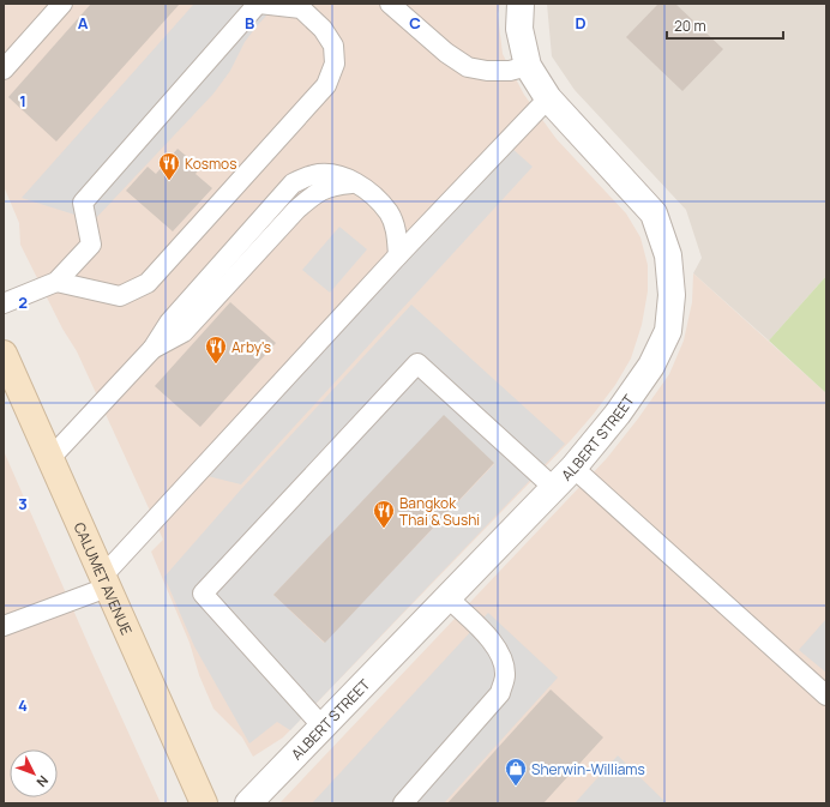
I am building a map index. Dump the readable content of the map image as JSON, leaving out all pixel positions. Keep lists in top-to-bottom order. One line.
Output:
{"streets":{"main road":["CALUMET AVENUE"],"street":["ALBERT STREET"]},"places":{"restaurant":["Kosmos","Arby's","Bangkok Thai & Sushi"],"shop":["Sherwin-Williams"]},"scale_bar":"20 m","north":"bottom right","grid":{"columns":["A","B","C","D"],"rows":["1","2","3","4"]}}
